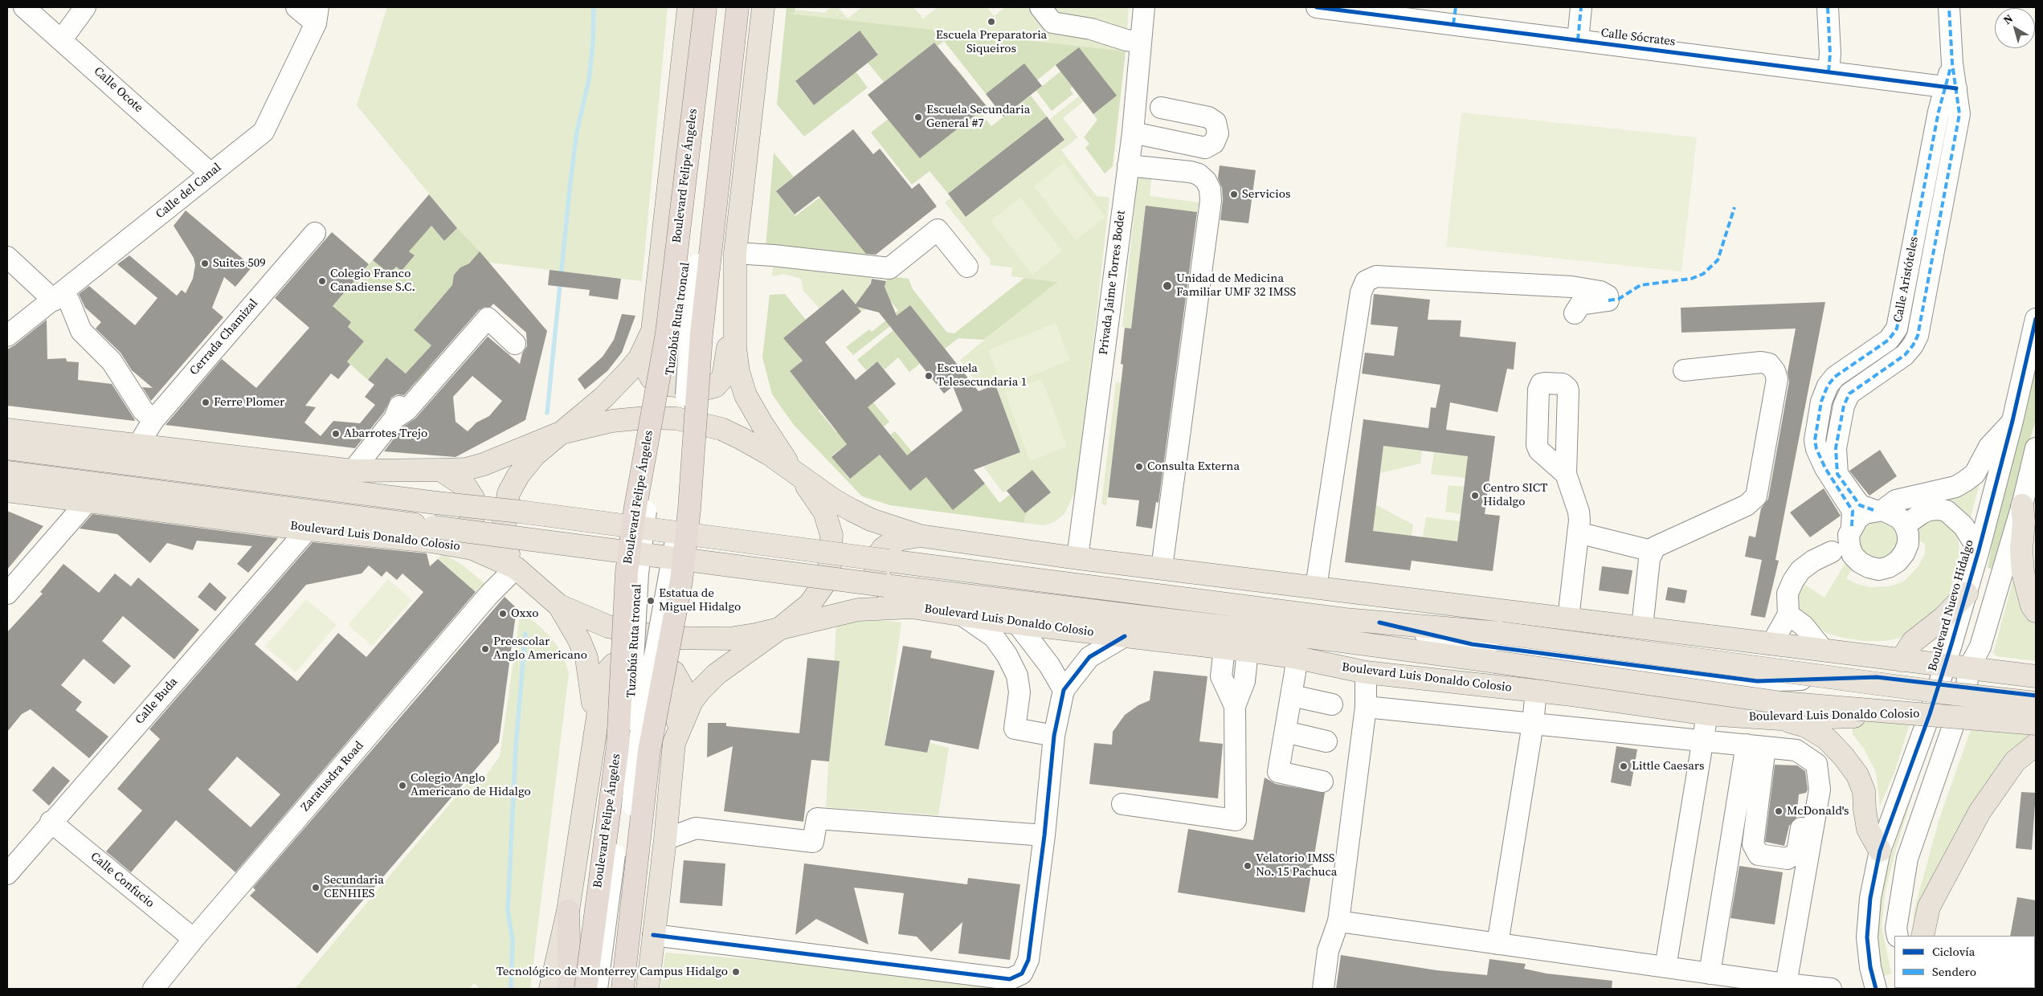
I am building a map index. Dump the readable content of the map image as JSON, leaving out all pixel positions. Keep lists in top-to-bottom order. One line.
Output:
{"streets":{"highway":["Boulevard Felipe Ángeles"],"main road":["Boulevard Luis Donaldo Colosio"],"street":["Calle Sócrates","Calle Ocote","Calle del Canal","Calle Aristóteles","Privada Jaime Torres Bodet","Tuzobús Ruta troncal","Cerrada Chamizal","Boulevard Nuevo Hidalgo","Calle Buda","Zaratusdra Road","Calle Confucio"]},"crossings":[["Calle Sócrates","Calle Aristóteles"],["Calle Ocote","Calle del Canal"],["Boulevard Luis Donaldo Colosio","Boulevard Nuevo Hidalgo"],["Boulevard Luis Donaldo Colosio","Calle Buda"],["Boulevard Luis Donaldo Colosio","Zaratusdra Road"],["Calle Buda","Calle Confucio"],["Zaratusdra Road","Calle Confucio"]],"places":["Escuela Preparatoria Siqueiros","Escuela Secundaria General #7","Servicios","Suites 509","Colegio Franco Canadiense S.C.","Unidad de Medicina Familiar UMF 32 IMSS","Escuela Telesecundaria 1","Ferre Plomer","Abarrotes Trejo","Consulta Externa","Centro SICT Hidalgo","Estatua de Miguel Hidalgo","Oxxo","Preescolar Anglo Americano","Little Caesars","Colegio Anglo Americano de Hidalgo","McDonald's","Velatorio IMSS No. 15 Pachuca","Secundaria CENHIES","Tecnológico de Monterrey Campus Hidalgo"],"legend":["Ciclovía","Sendero"],"north":"top left"}
